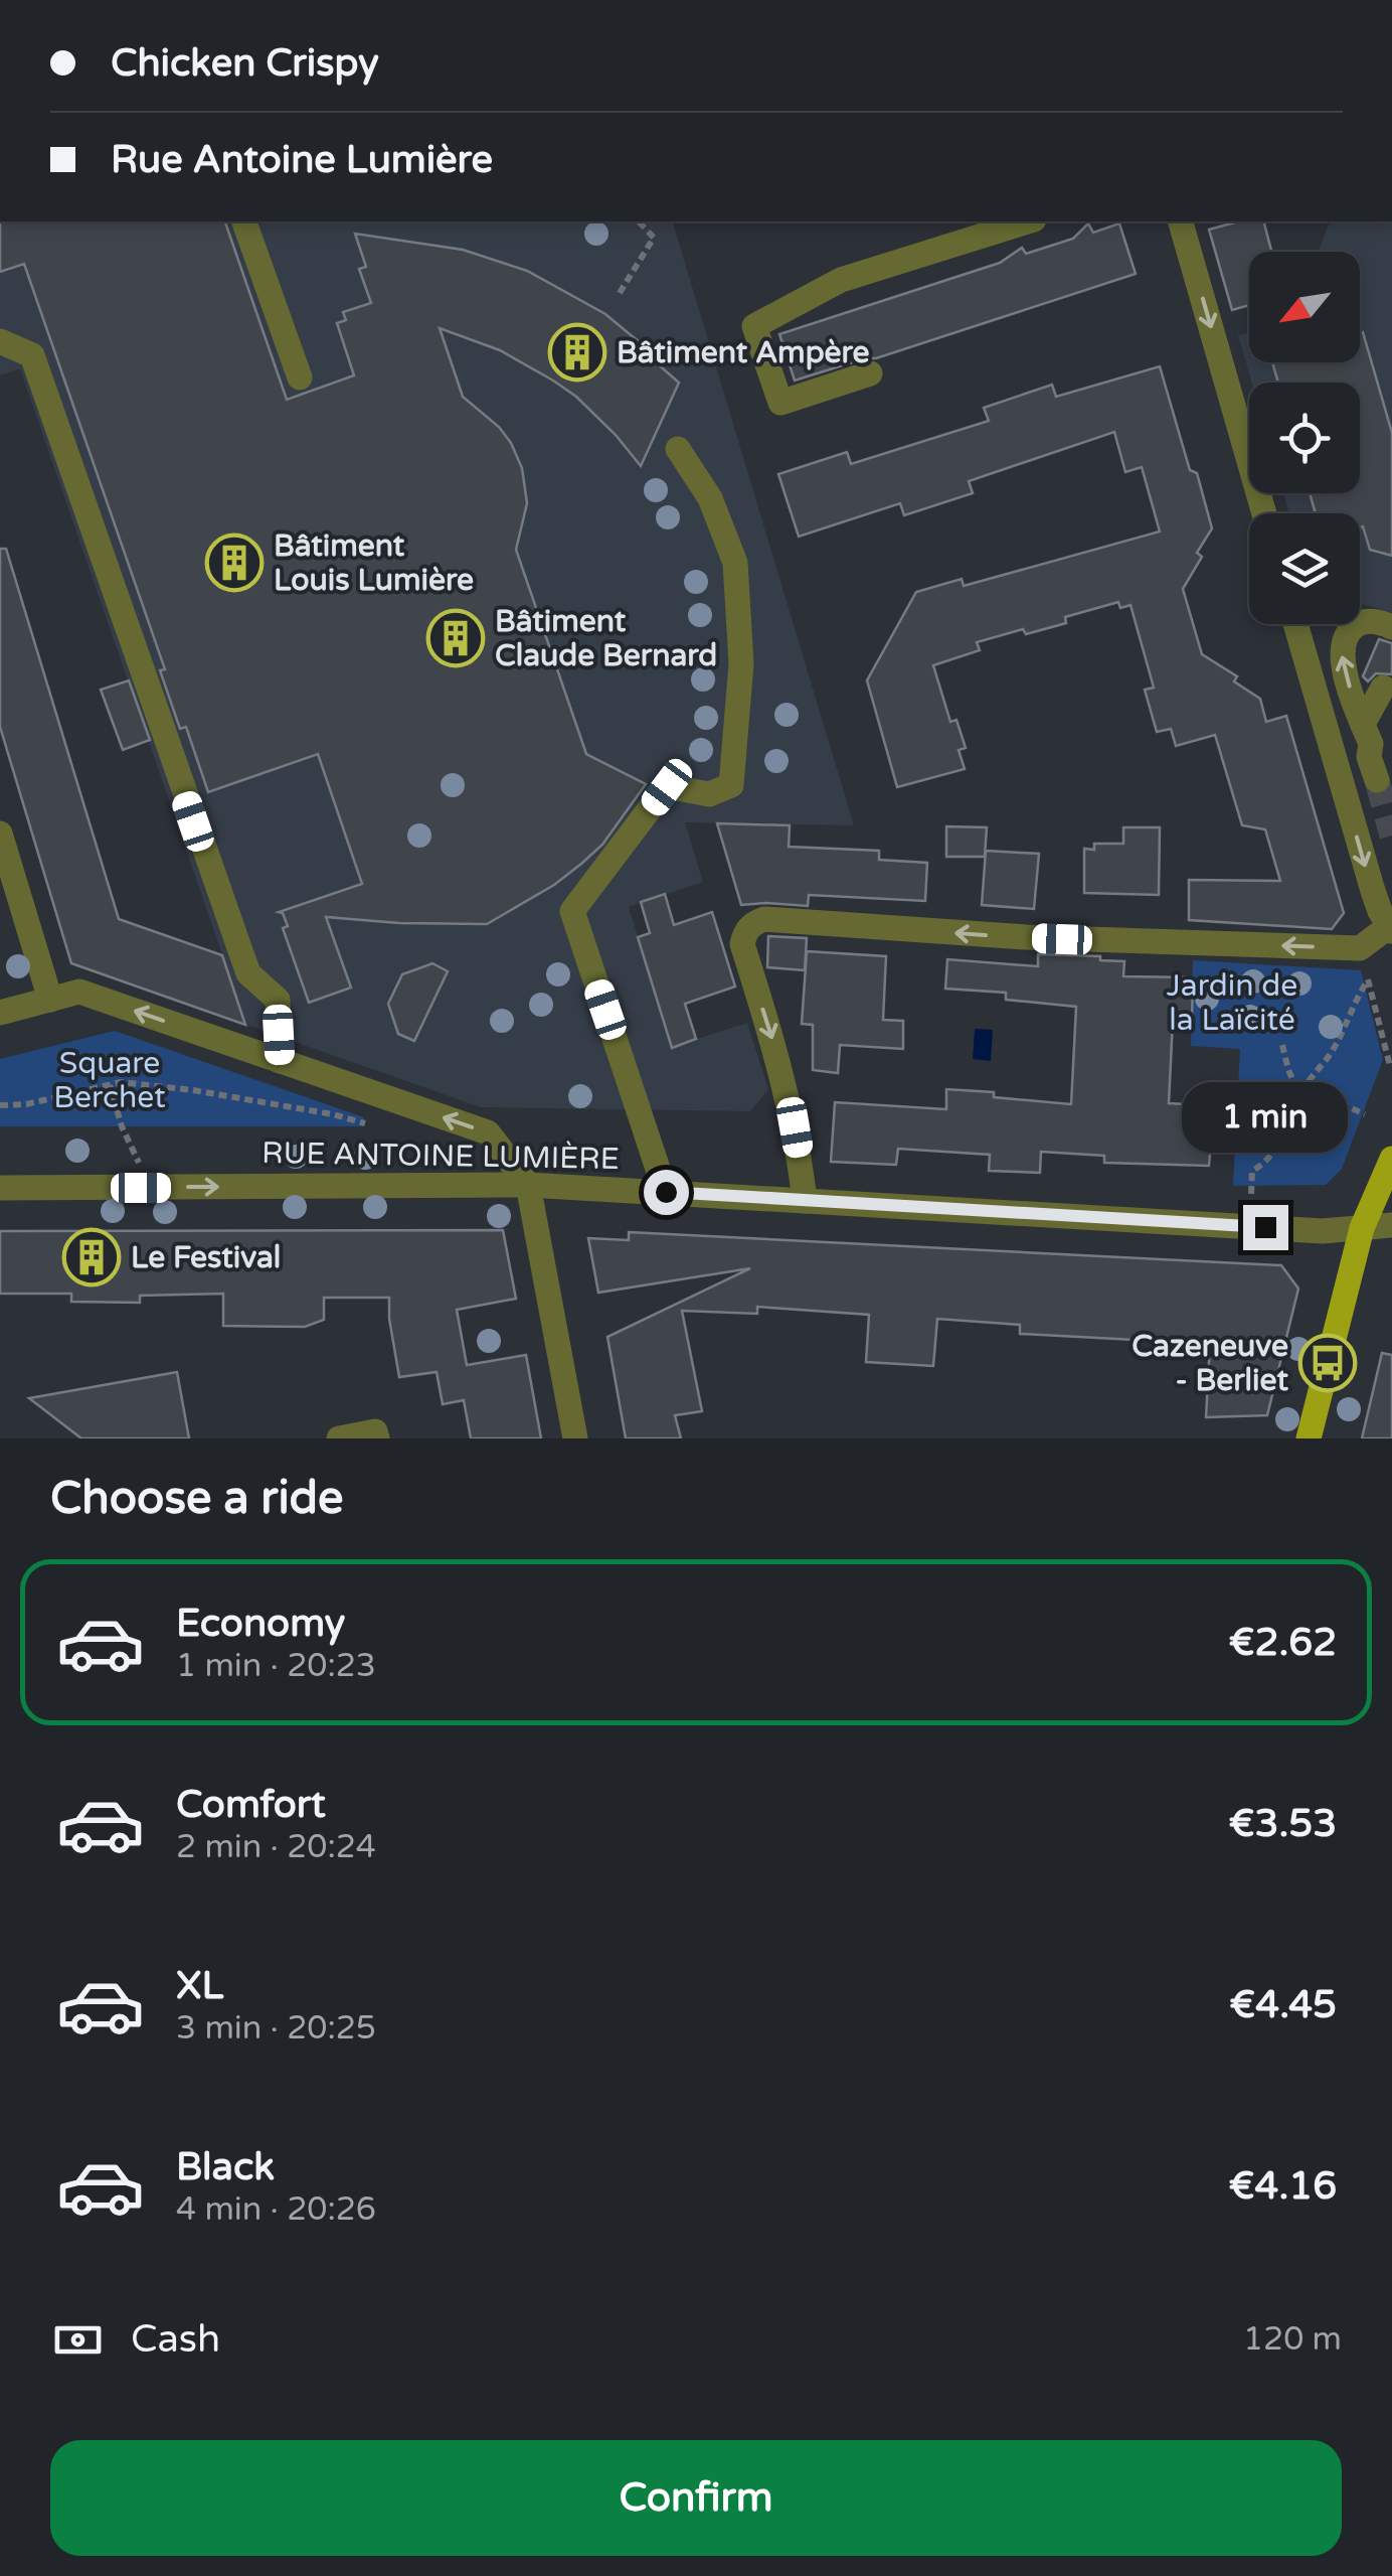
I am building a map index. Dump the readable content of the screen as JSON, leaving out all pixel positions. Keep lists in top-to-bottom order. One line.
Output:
{"streets":{"street":["RUE ANTOINE LUMIÈRE"]},"parks":["Jardin de la Laïcité","Square Berchet"],"places":{"building":["Bâtiment Ampère","Bâtiment Louis Lumière","Bâtiment Claude Bernard","Le Festival"],"bus stop":["Cazeneuve - Berliet"]},"north":"bottom left","page":{"banner":["Chicken Crispy","Rue Antoine Lumière"],"bubble":"1 min","heading":"Choose a ride","list":[{"name":"Economy","note":"1 min · 20:23","value":"€2.62"},{"name":"Comfort","note":"2 min · 20:24","value":"€3.53"},{"name":"XL","note":"3 min · 20:25","value":"€4.45"},{"name":"Black","note":"4 min · 20:26","value":"€4.16"}],"pay":["Cash","120 m"],"buttons":"Confirm"}}
